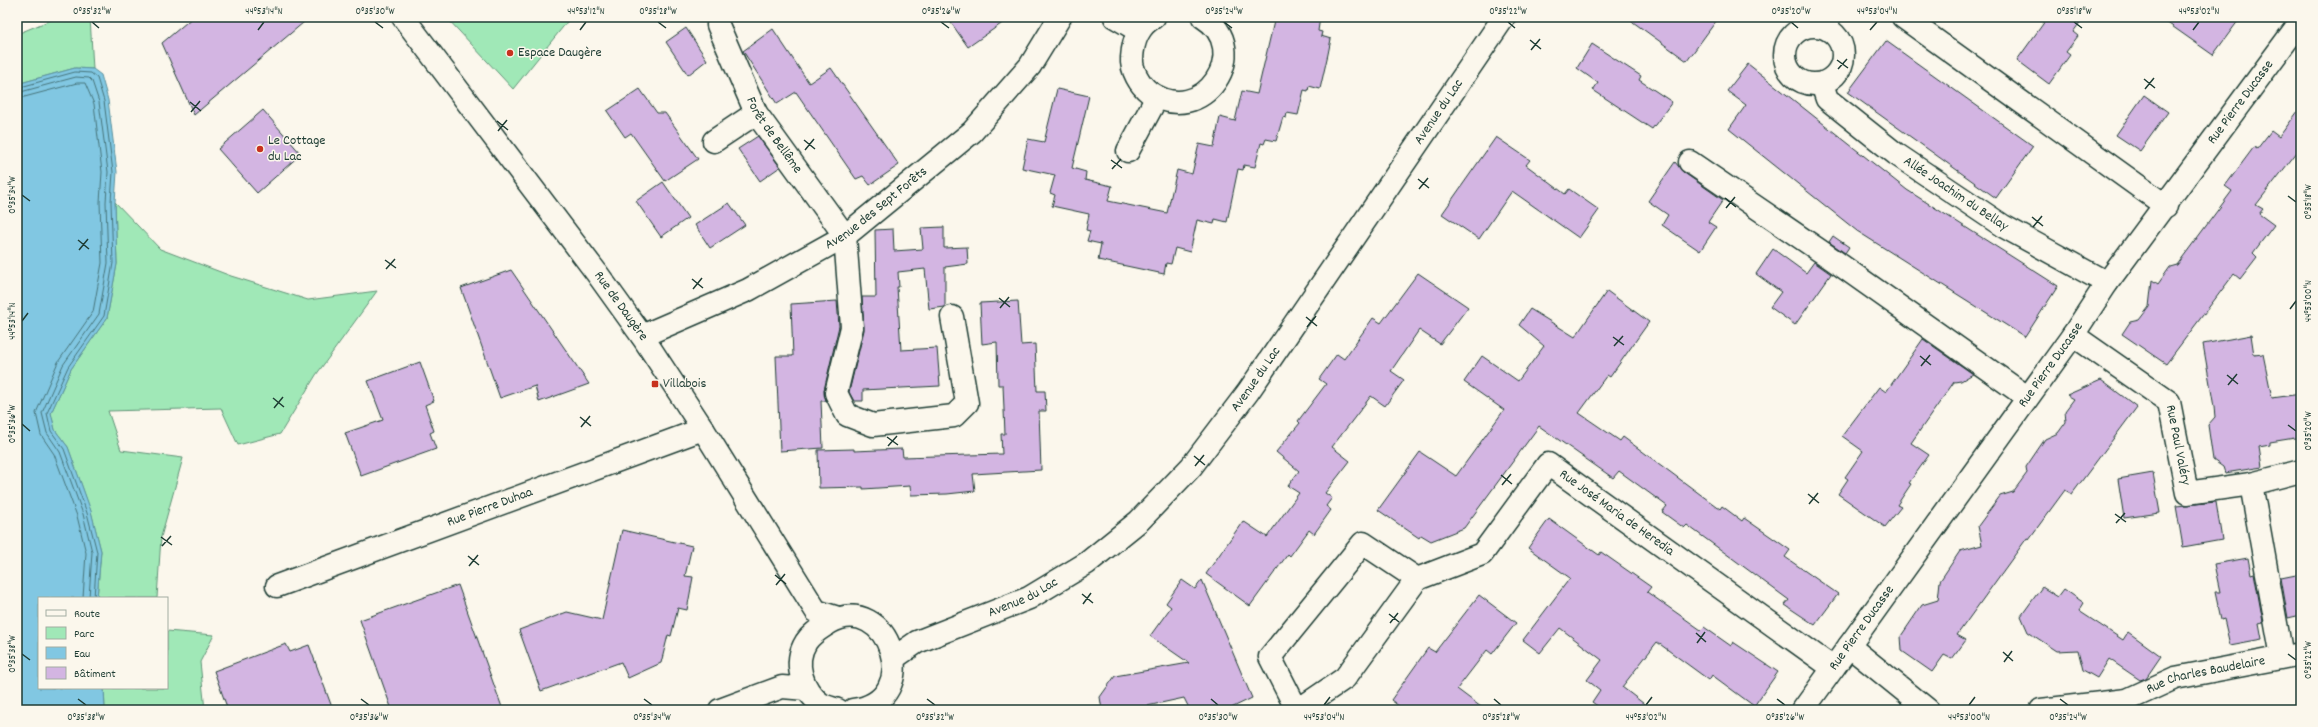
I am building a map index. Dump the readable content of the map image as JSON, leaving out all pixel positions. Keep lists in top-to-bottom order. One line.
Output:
{"streets":{"street":["Rue Pierre Ducasse","Avenue du Lac","Forêt de Bellême","Allée Joachim du Bellay","Avenue des Sept Forêts","Rue de Daugère","Rue Paul Valéry","Rue Pierre Duhaa","Rue José Maria de Heredia","Rue Charles Baudelaire"]},"crossings":[["Rue Pierre Ducasse","Allée Joachim du Bellay"],["Rue Pierre Ducasse","Rue Paul Valéry"],["Rue Pierre Ducasse","Rue José Maria de Heredia"],["Forêt de Bellême","Avenue des Sept Forêts"],["Avenue des Sept Forêts","Rue de Daugère"],["Rue de Daugère","Rue Pierre Duhaa"]],"places":{"other":["Espace Daugère","Le Cottage du Lac"],"transit":["Villabois"]},"legend":["Route","Parc","Eau","Bâtiment"],"coordinates":["0°35'32\"W","44°53'14\"N","0°35'30\"W","44°53'12\"N","0°35'28\"W","0°35'26\"W","0°35'24\"W","0°35'22\"W","0°35'20\"W","44°53'04\"N","0°35'18\"W","44°53'02\"N","0°35'34\"W","44°53'00\"N","0°35'36\"W","0°35'38\"W"]}
